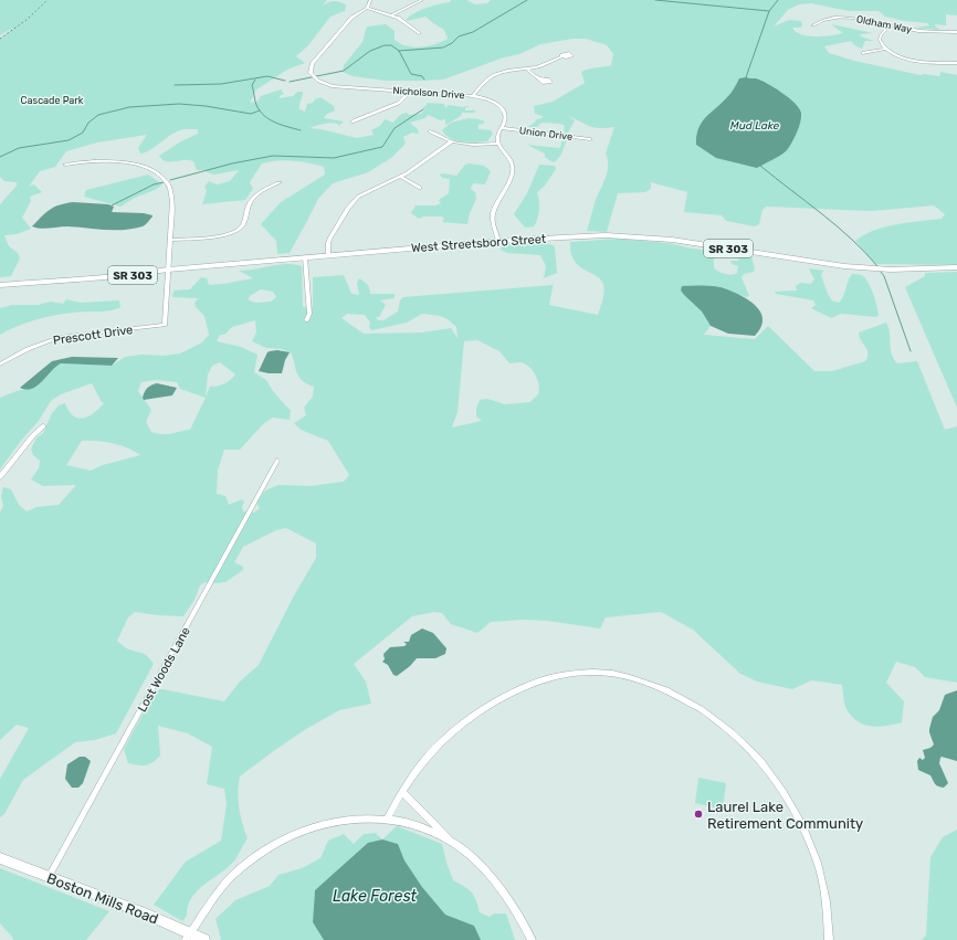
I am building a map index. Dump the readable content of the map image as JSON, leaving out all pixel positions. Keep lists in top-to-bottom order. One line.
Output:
{"streets":{"main road":["West Streetsboro Street","SR 303"],"street":["Oldham Way","Nicholson Drive","Union Drive","Prescott Drive","Lost Woods Lane","Boston Mills Road"]},"crossings":[["Nicholson Drive","Union Drive"],["West Streetsboro Street","Prescott Drive"],["Lost Woods Lane","Boston Mills Road"]],"water":["Mud Lake","Lake Forest"],"parks":["Cascade Park"],"places":["Laurel Lake Retirement Community"]}
